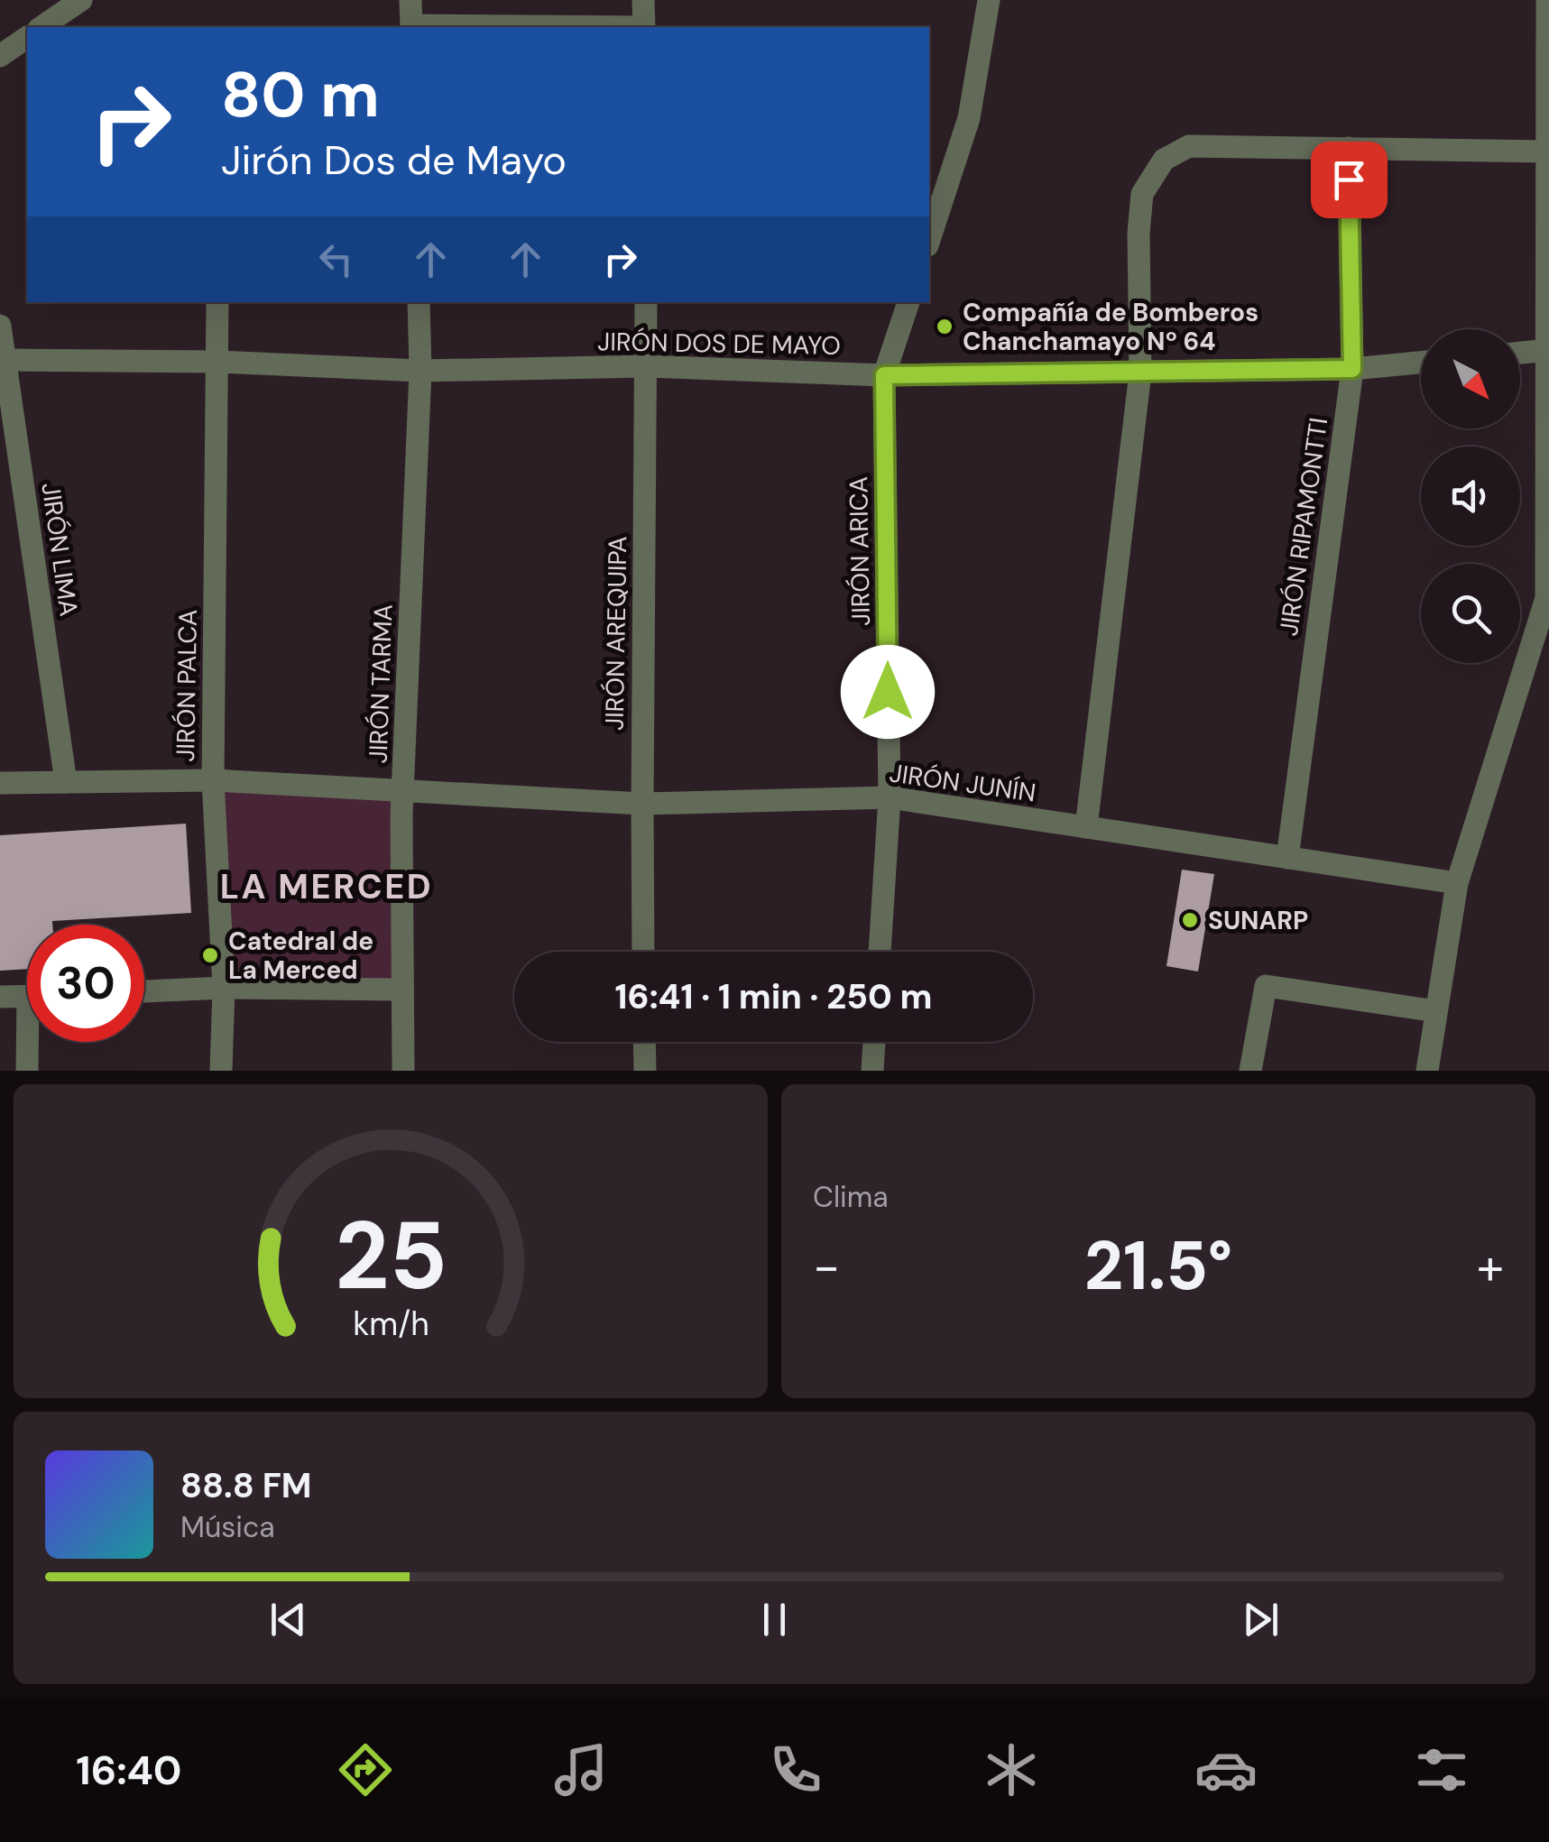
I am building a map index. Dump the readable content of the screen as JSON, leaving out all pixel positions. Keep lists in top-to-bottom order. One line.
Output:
{"streets":{"street":["JIRÓN DOS DE MAYO","JIRÓN RIPAMONTTI","JIRÓN LIMA","JIRÓN ARICA","JIRÓN AREQUIPA","JIRÓN TARMA","JIRÓN PALCA","JIRÓN JUNÍN"]},"crossings":[["JIRÓN DOS DE MAYO","JIRÓN RIPAMONTTI"],["JIRÓN DOS DE MAYO","JIRÓN LIMA"],["JIRÓN DOS DE MAYO","JIRÓN ARICA"],["JIRÓN DOS DE MAYO","JIRÓN AREQUIPA"],["JIRÓN DOS DE MAYO","JIRÓN TARMA"],["JIRÓN DOS DE MAYO","JIRÓN PALCA"],["JIRÓN RIPAMONTTI","JIRÓN JUNÍN"],["JIRÓN LIMA","JIRÓN JUNÍN"],["JIRÓN ARICA","JIRÓN JUNÍN"],["JIRÓN AREQUIPA","JIRÓN JUNÍN"],["JIRÓN TARMA","JIRÓN JUNÍN"],["JIRÓN PALCA","JIRÓN JUNÍN"]],"districts":["LA MERCED"],"places":["Compañía de Bomberos Chanchamayo Nº 64","SUNARP","Catedral de La Merced"],"north":"bottom right","page":{"turn":["80 m","Jirón Dos de Mayo"],"limit":"30","trip":"16:41 · 1 min · 250 m","tile":"Clima","heat":["−","21.5°","+"],"song":["88.8 FM","Música"],"tabs":"16:40","gauge":["25","km/h"]}}
